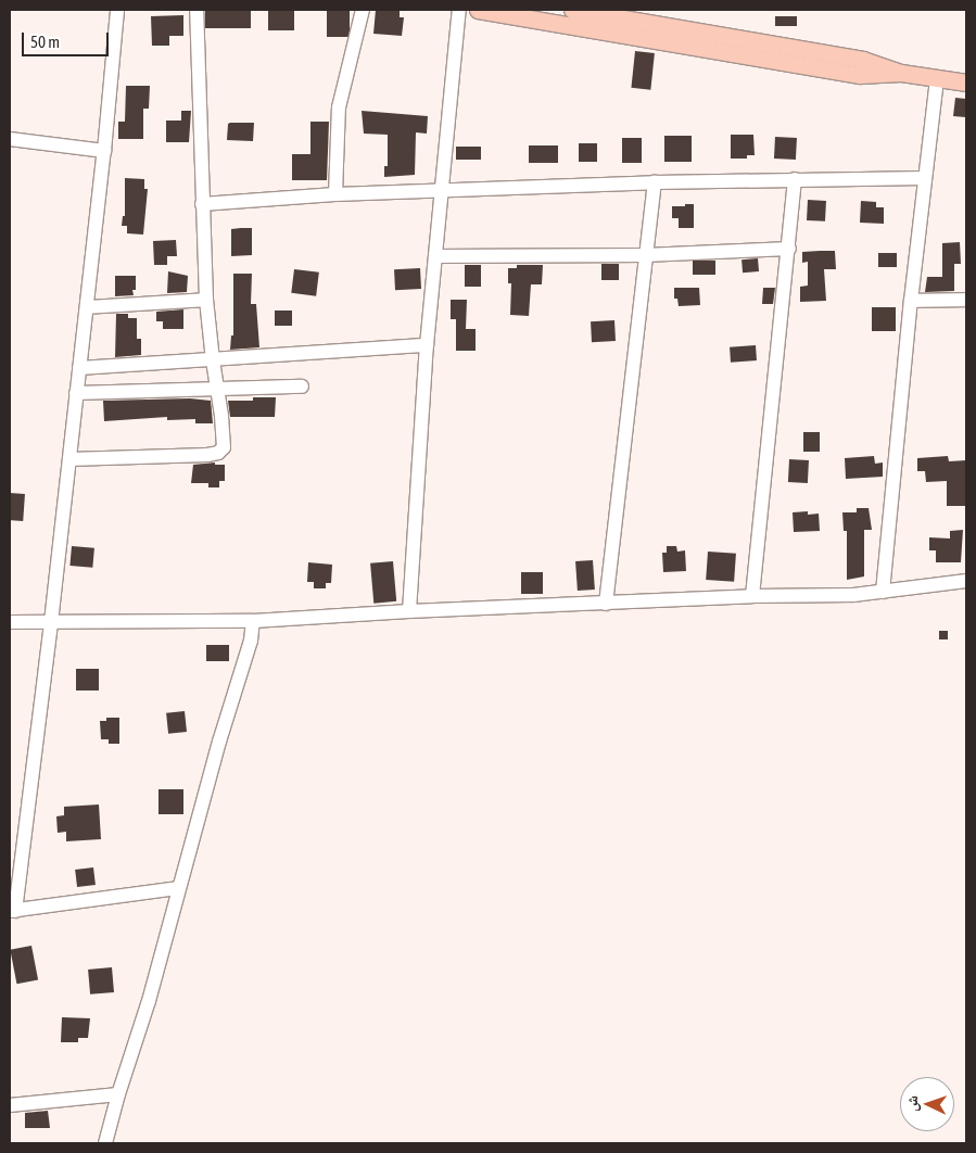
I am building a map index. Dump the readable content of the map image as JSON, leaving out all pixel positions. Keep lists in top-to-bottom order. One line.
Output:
{"scale_bar":"50 m","north":"left"}
